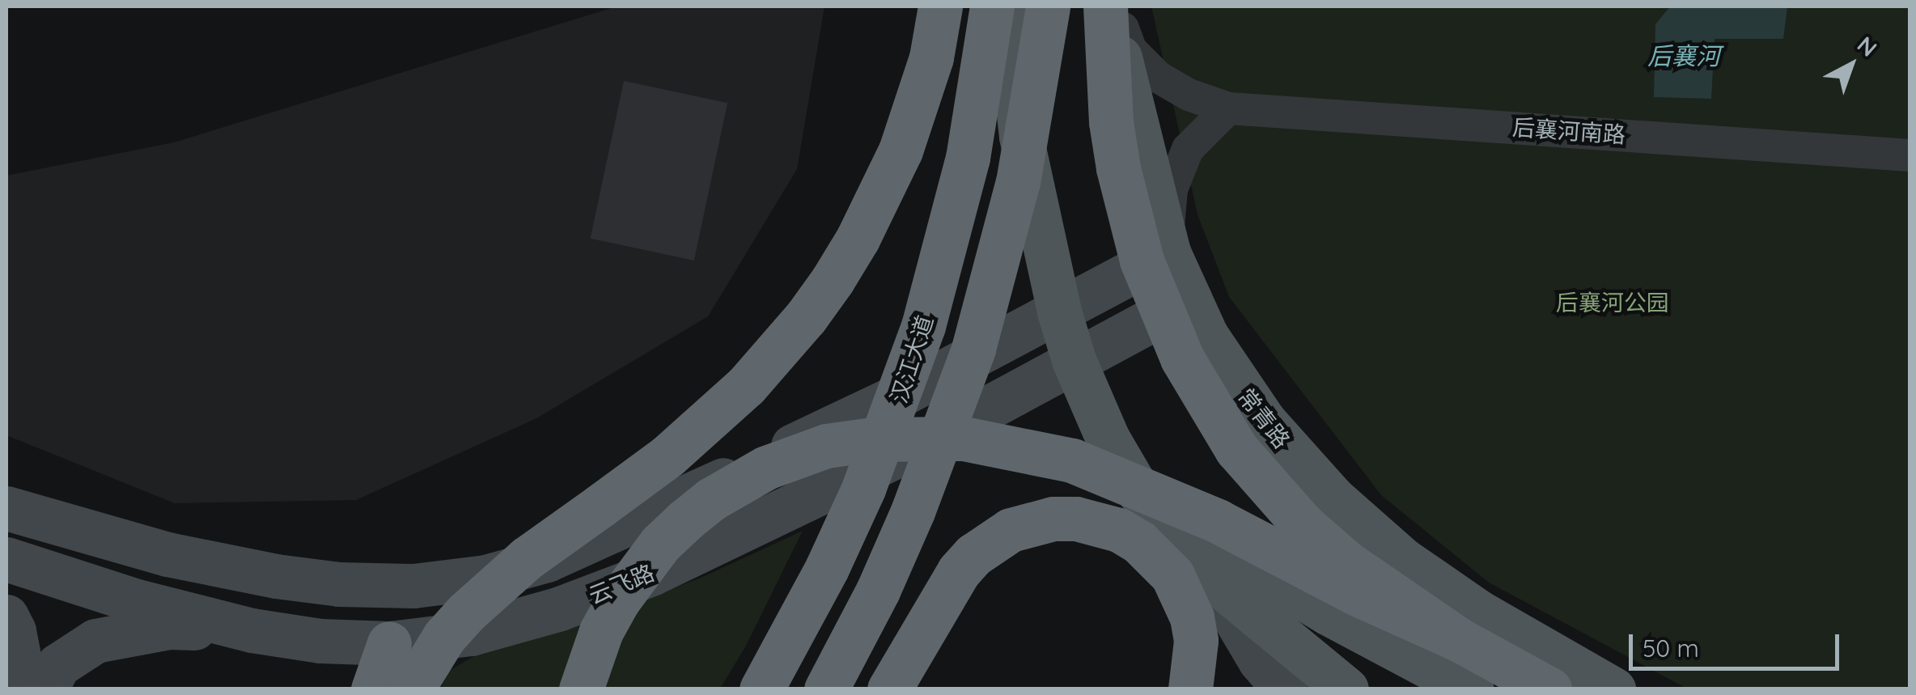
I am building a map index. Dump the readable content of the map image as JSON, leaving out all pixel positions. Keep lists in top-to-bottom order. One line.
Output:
{"streets":{"highway":["汉江大道"],"main road":["常青路"],"street":["后襄河南路","云飞路"]},"crossings":[["后襄河南路","常青路"],["常青路","云飞路"]],"water":["后襄河"],"parks":["后襄河公园"],"scale_bar":"50 m","north":"top right"}
